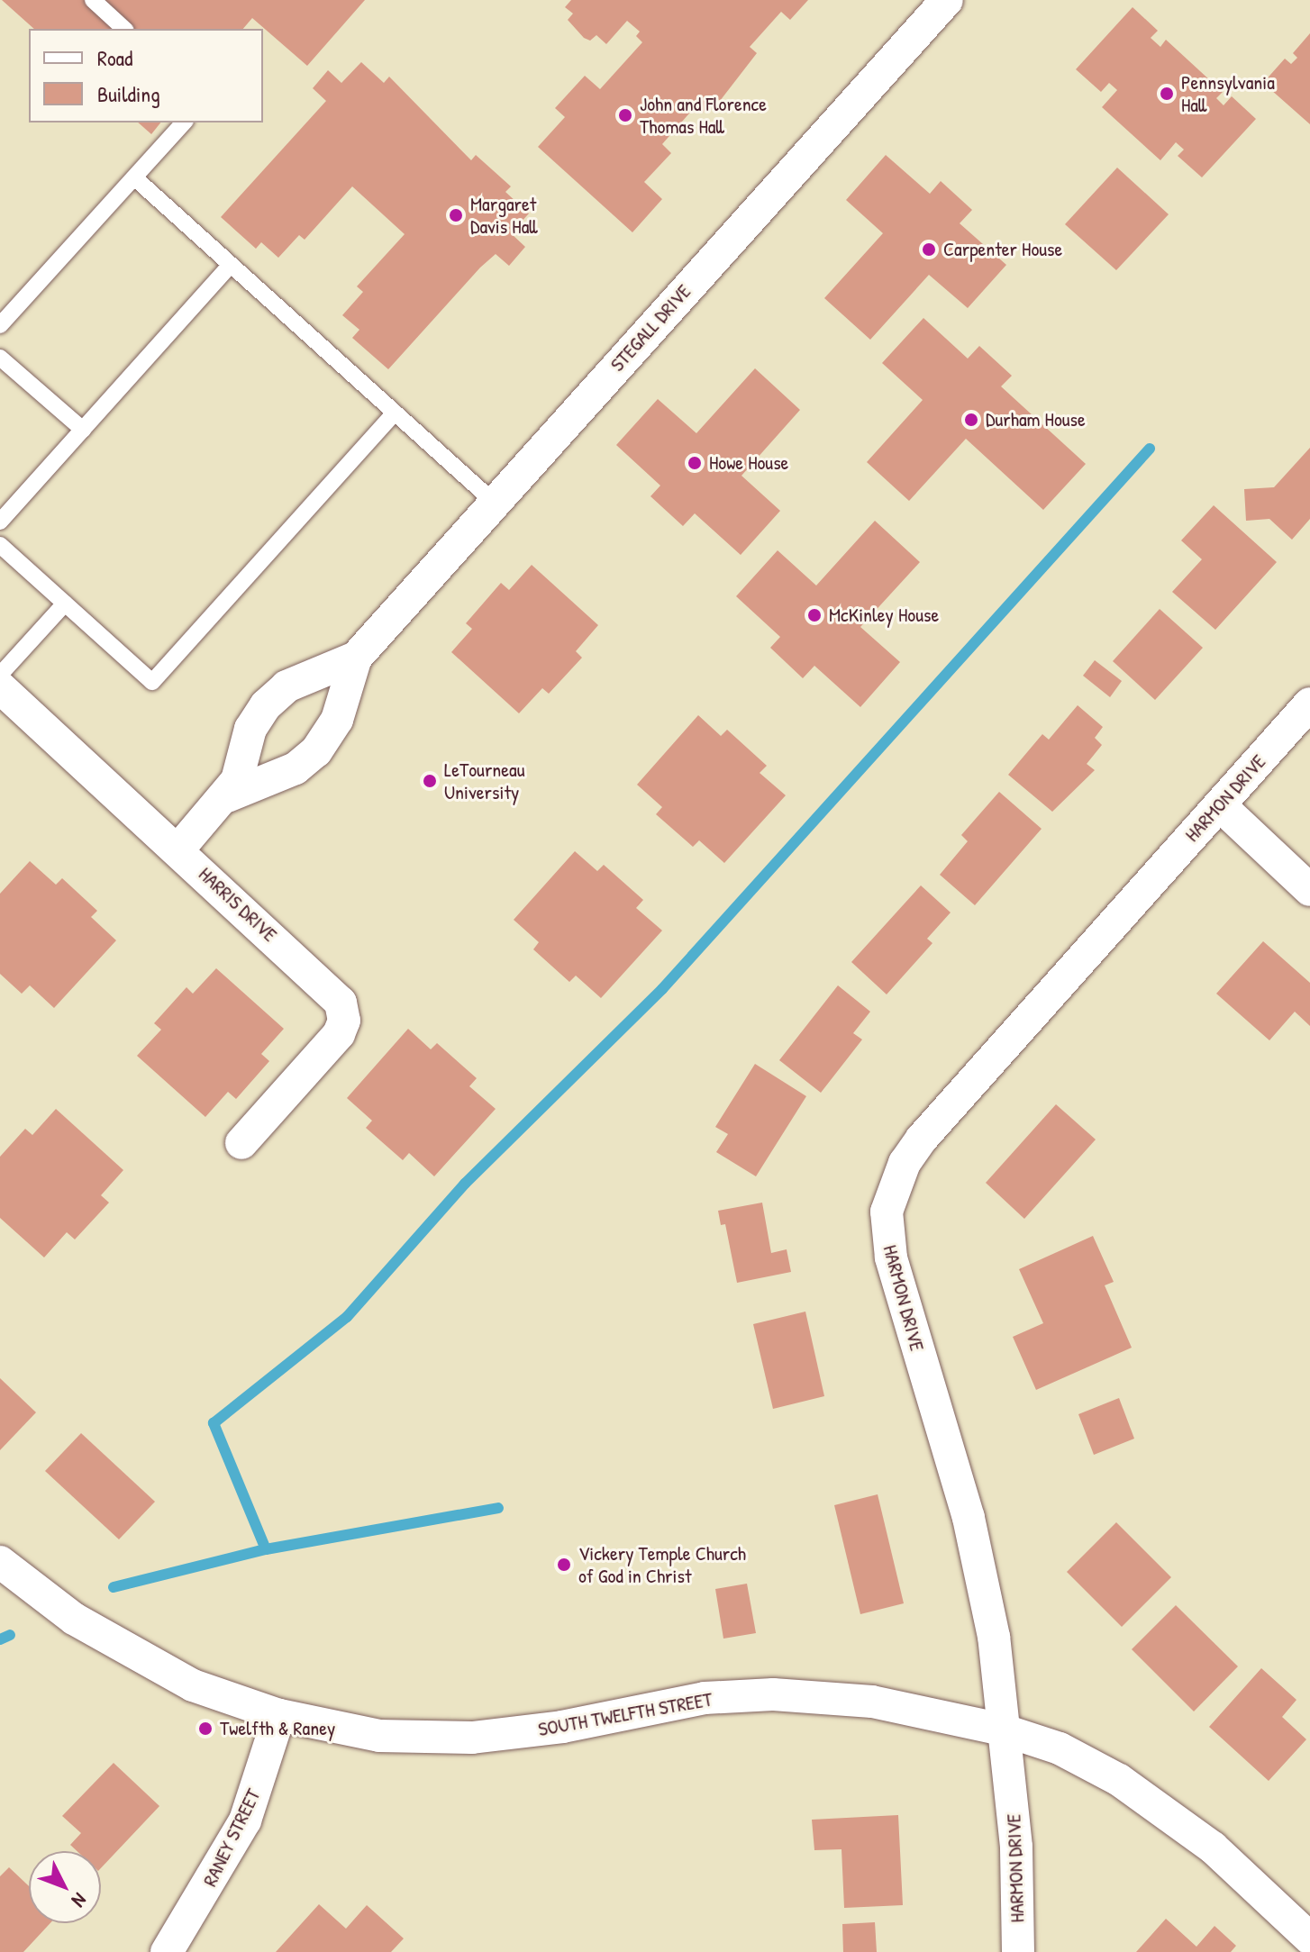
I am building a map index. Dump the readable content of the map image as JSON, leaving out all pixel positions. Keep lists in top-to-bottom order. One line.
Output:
{"streets":{"street":["STEGALL DRIVE","HARMON DRIVE","HARRIS DRIVE","SOUTH TWELFTH STREET","RANEY STREET"]},"crossings":[["STEGALL DRIVE","HARRIS DRIVE"],["HARMON DRIVE","SOUTH TWELFTH STREET"],["SOUTH TWELFTH STREET","RANEY STREET"]],"places":["Pennsylvania Hall","John and Florence Thomas Hall","Margaret Davis Hall","Carpenter House","Durham House","Howe House","McKinley House","LeTourneau University","Vickery Temple Church of God in Christ","Twelfth & Raney"],"legend":["Road","Building"],"north":"bottom right"}
